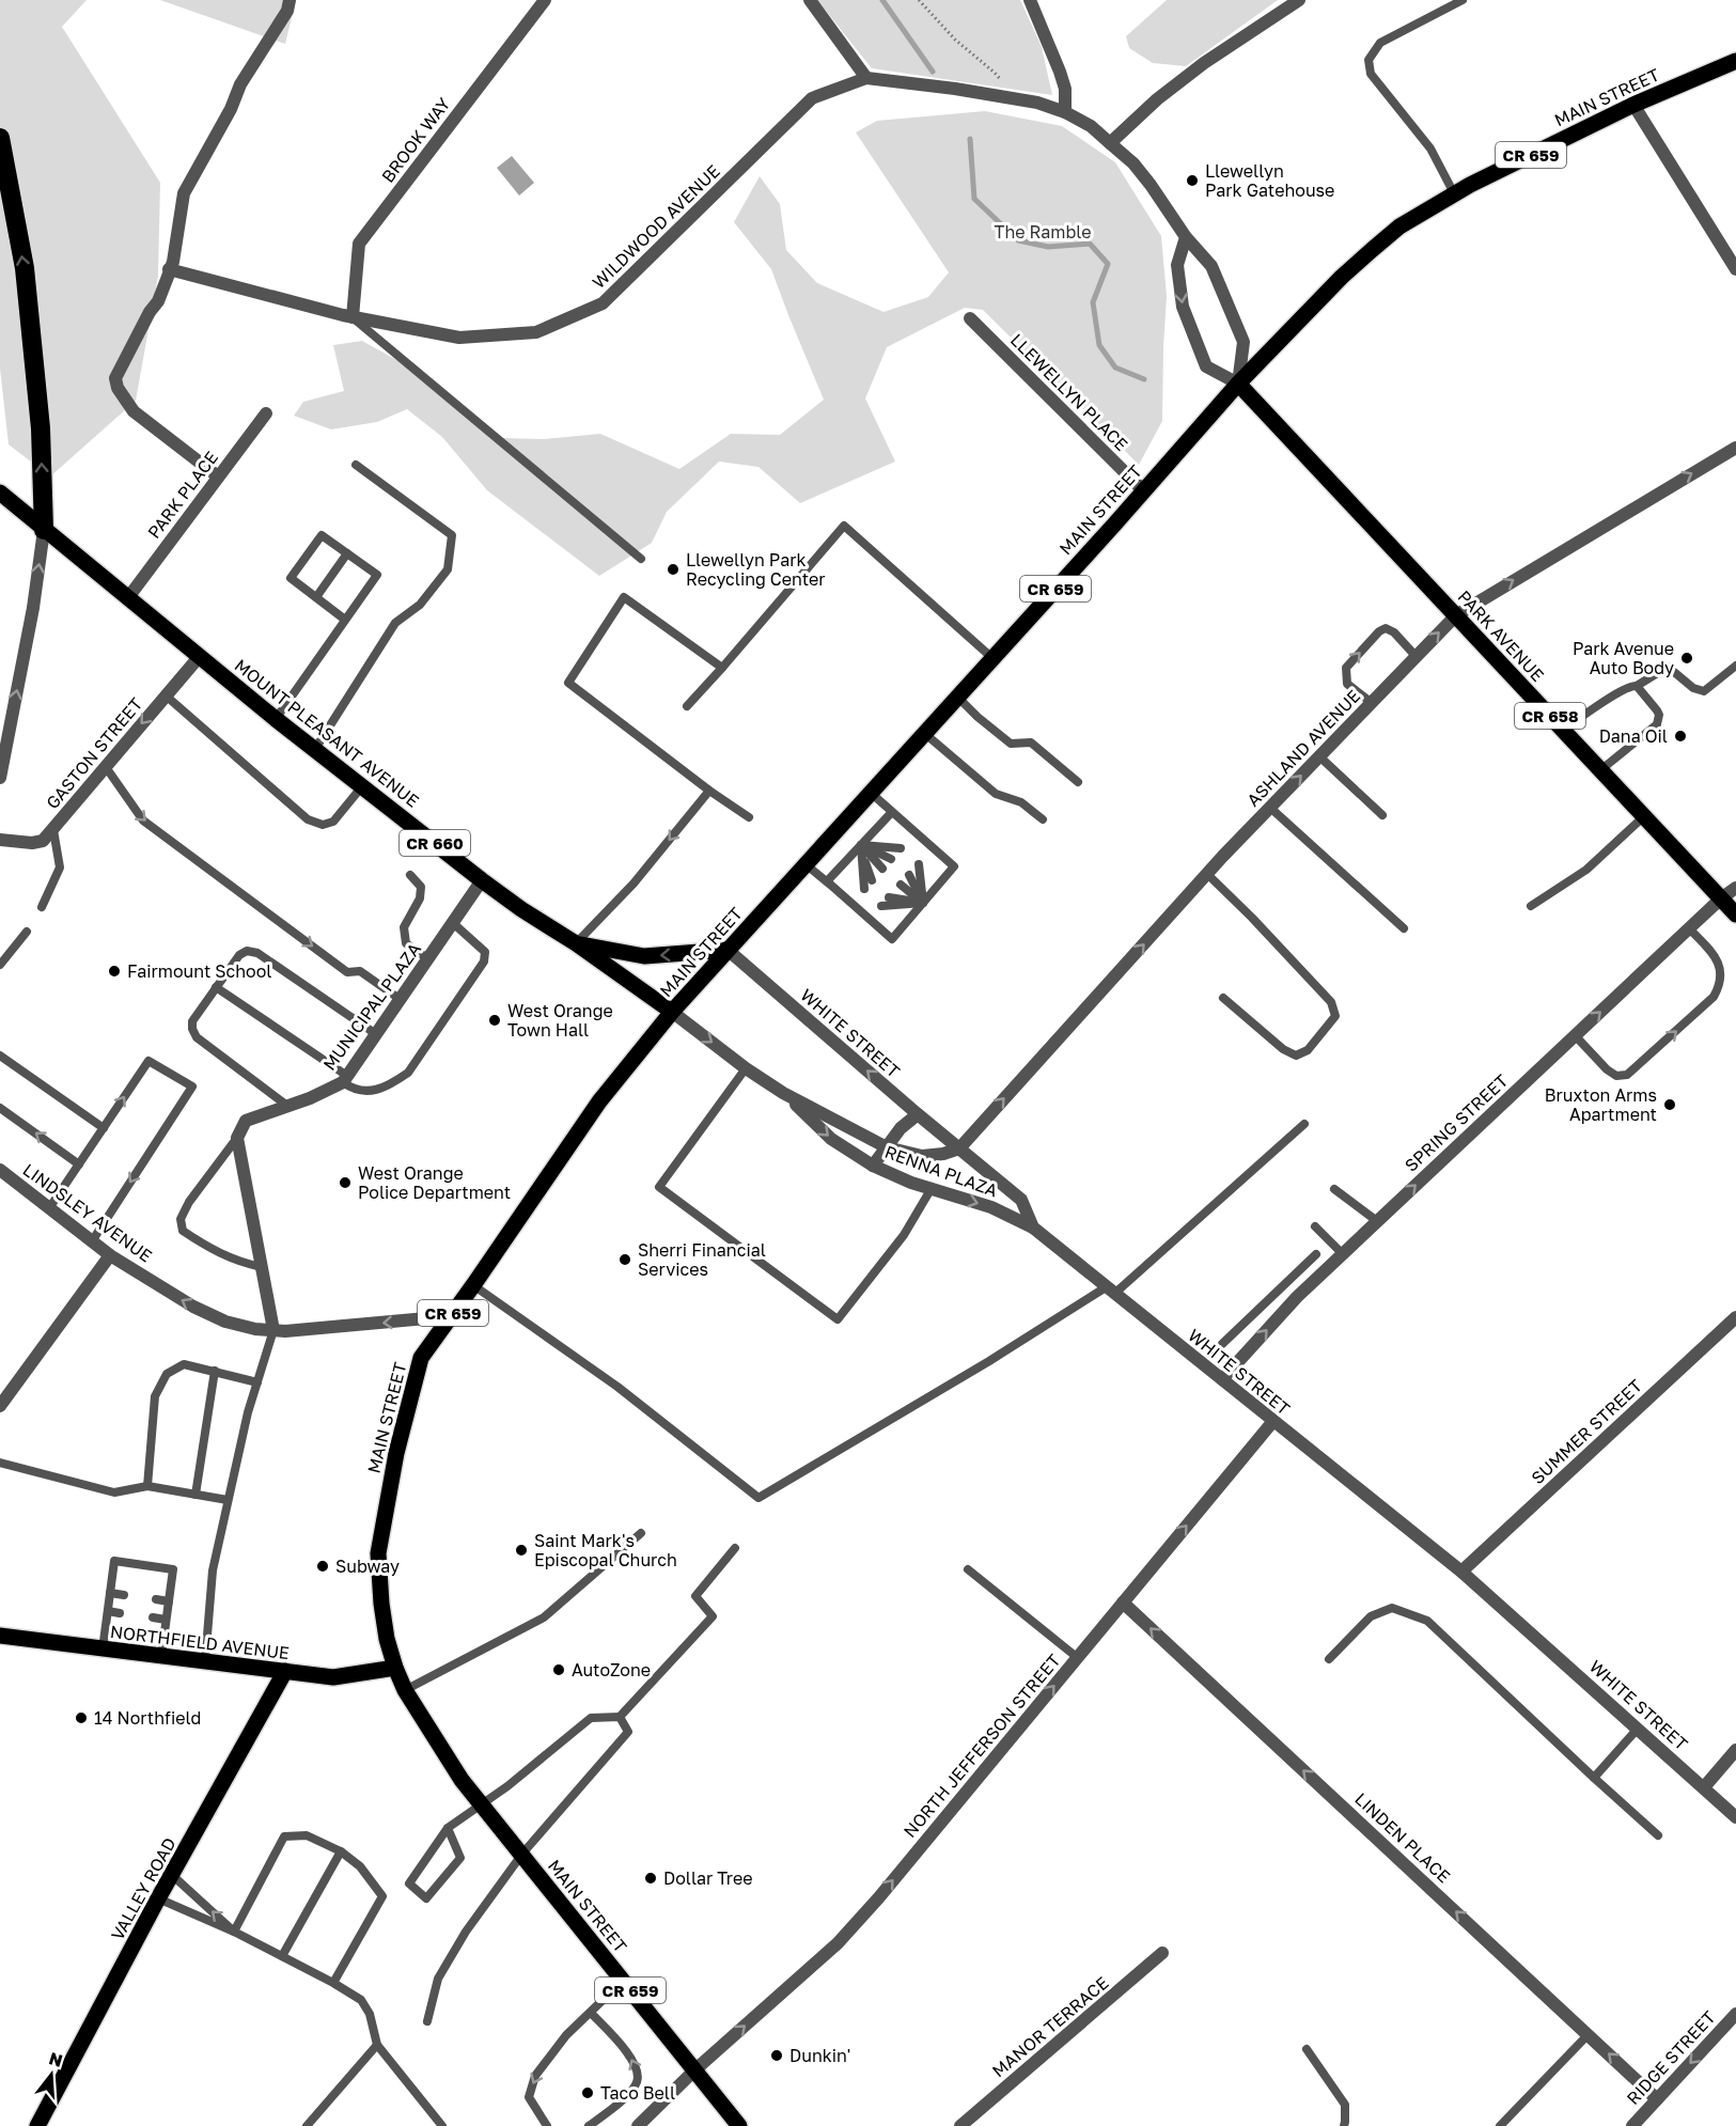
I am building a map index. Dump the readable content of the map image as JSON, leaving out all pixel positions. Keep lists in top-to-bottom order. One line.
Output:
{"streets":{"main road":["MAIN STREET","CR 659","PARK AVENUE","CR 658","MOUNT PLEASANT AVENUE","CR 660","NORTHFIELD AVENUE","VALLEY ROAD"],"street":["BROOK WAY","WILDWOOD AVENUE","LLEWELLYN PLACE","PARK PLACE","ASHLAND AVENUE","GASTON STREET","MUNICIPAL PLAZA","WHITE STREET","SPRING STREET","RENNA PLAZA","LINDSLEY AVENUE","SUMMER STREET","NORTH JEFFERSON STREET","LINDEN PLACE","MANOR TERRACE","RIDGE STREET"]},"crossings":[["MAIN STREET","LLEWELLYN PLACE"],["MAIN STREET","PARK AVENUE"],["MAIN STREET","MOUNT PLEASANT AVENUE"],["MAIN STREET","WHITE STREET"],["MAIN STREET","RENNA PLAZA"],["MAIN STREET","LINDSLEY AVENUE"],["MAIN STREET","NORTHFIELD AVENUE"],["MAIN STREET","NORTH JEFFERSON STREET"],["BROOK WAY","WILDWOOD AVENUE"],["PARK PLACE","MOUNT PLEASANT AVENUE"],["PARK AVENUE","ASHLAND AVENUE"],["PARK AVENUE","SPRING STREET"],["MOUNT PLEASANT AVENUE","GASTON STREET"],["MOUNT PLEASANT AVENUE","MUNICIPAL PLAZA"],["MOUNT PLEASANT AVENUE","RENNA PLAZA"],["ASHLAND AVENUE","WHITE STREET"],["ASHLAND AVENUE","RENNA PLAZA"],["WHITE STREET","SPRING STREET"],["WHITE STREET","RENNA PLAZA"],["WHITE STREET","SUMMER STREET"],["WHITE STREET","NORTH JEFFERSON STREET"],["NORTHFIELD AVENUE","VALLEY ROAD"],["NORTH JEFFERSON STREET","LINDEN PLACE"],["LINDEN PLACE","RIDGE STREET"]],"one_way":["ASHLAND AVENUE","SPRING STREET","LINDSLEY AVENUE","NORTH JEFFERSON STREET","LINDEN PLACE","RIDGE STREET"],"parks":["The Ramble"],"places":["Llewellyn Park Gatehouse","Llewellyn Park Recycling Center","Park Avenue Auto Body","Dana Oil","Fairmount School","West Orange Town Hall","Bruxton Arms Apartment","West Orange Police Department","Sherri Financial Services","Saint Mark's Episcopal Church","Subway","AutoZone","14 Northfield","Dollar Tree","Dunkin'","Taco Bell"],"north":"top"}
